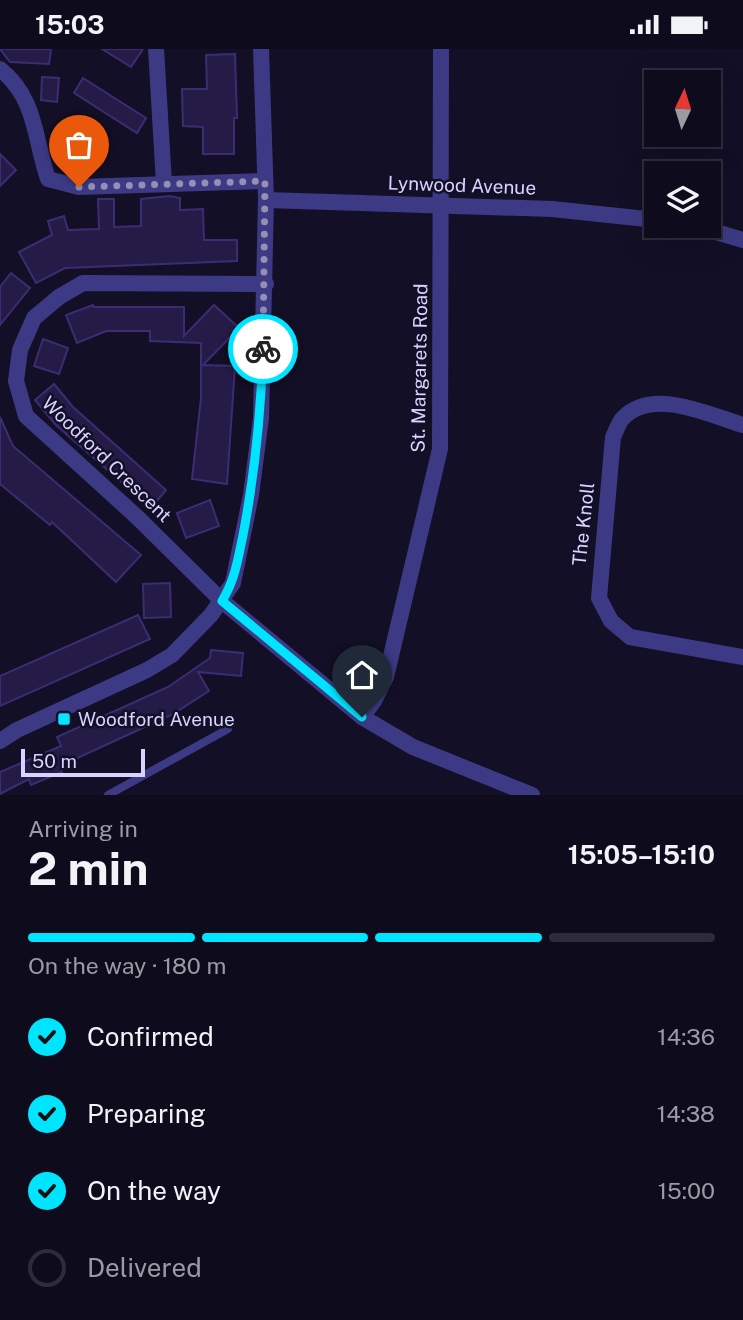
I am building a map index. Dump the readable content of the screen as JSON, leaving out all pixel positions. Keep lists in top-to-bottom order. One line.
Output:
{"streets":{"street":["Lynwood Avenue","St. Margarets Road","Woodford Crescent","The Knoll"]},"crossings":[["Lynwood Avenue","St. Margarets Road"]],"places":{"transit":["Woodford Avenue"]},"scale_bar":"50 m","north":"top","page":{"status":"15:03","scale":"50 m","heading":["2 min","Arriving in","15:05–15:10"],"bar":"On the way · 180 m","list":[["Confirmed","14:36"],["Preparing","14:38"],["On the way","15:00"],"Delivered"]}}
